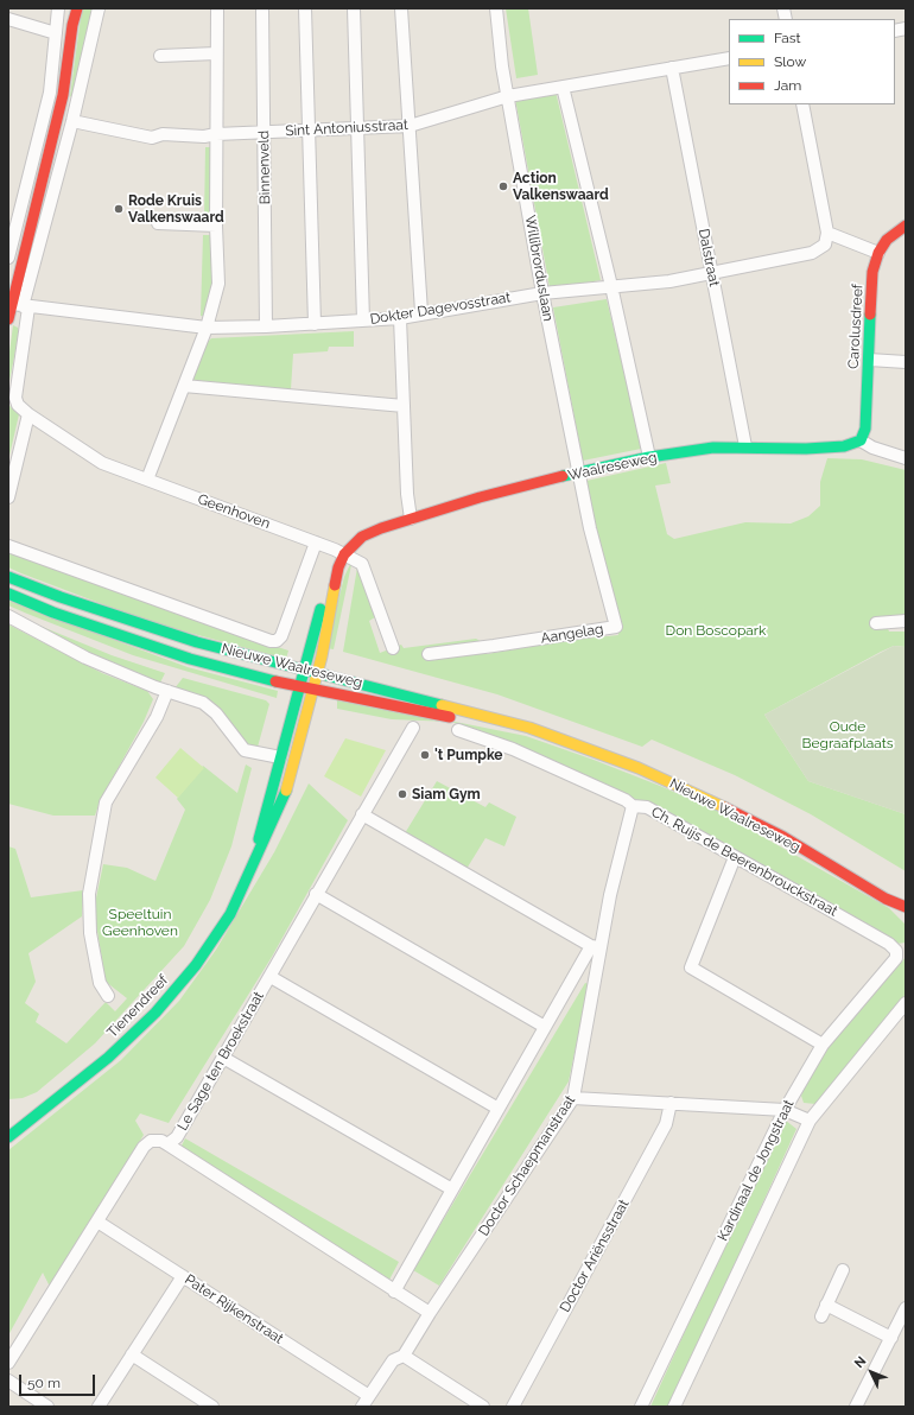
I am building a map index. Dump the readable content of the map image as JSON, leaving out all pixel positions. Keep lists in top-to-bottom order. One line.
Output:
{"streets":{"street":["Sint Antoniusstraat","Binnenveld","Dalstraat","Willibrorduslaan","Dokter Dagevosstraat","Carolusdreef","Waalreseweg","Geenhoven","Aangelag","Nieuwe Waalreseweg","Ch. Ruijs de Beerenbrouckstraat","Tienendreef","Le Sage ten Broekstraat","Doctor Schaepmanstraat","Kardinaal de Jongstraat","Doctor Ariënsstraat","Pater Rijkenstraat"]},"crossings":[["Sint Antoniusstraat","Binnenveld"],["Sint Antoniusstraat","Dalstraat"],["Sint Antoniusstraat","Willibrorduslaan"],["Binnenveld","Dokter Dagevosstraat"],["Dalstraat","Dokter Dagevosstraat"],["Dalstraat","Waalreseweg"],["Willibrorduslaan","Dokter Dagevosstraat"],["Willibrorduslaan","Waalreseweg"],["Willibrorduslaan","Aangelag"],["Carolusdreef","Waalreseweg"],["Waalreseweg","Geenhoven"],["Waalreseweg","Aangelag"],["Waalreseweg","Nieuwe Waalreseweg"],["Waalreseweg","Tienendreef"],["Geenhoven","Nieuwe Waalreseweg"],["Nieuwe Waalreseweg","Tienendreef"],["Ch. Ruijs de Beerenbrouckstraat","Doctor Schaepmanstraat"],["Ch. Ruijs de Beerenbrouckstraat","Kardinaal de Jongstraat"],["Le Sage ten Broekstraat","Pater Rijkenstraat"],["Doctor Schaepmanstraat","Pater Rijkenstraat"]],"parks":["Don Boscopark","Oude Begraafplaats","Speeltuin Geenhoven"],"places":["Action Valkenswaard","Rode Kruis Valkenswaard","'t Pumpke","Siam Gym"],"legend":["Fast","Slow","Jam"],"scale_bar":"50 m","north":"top left"}
